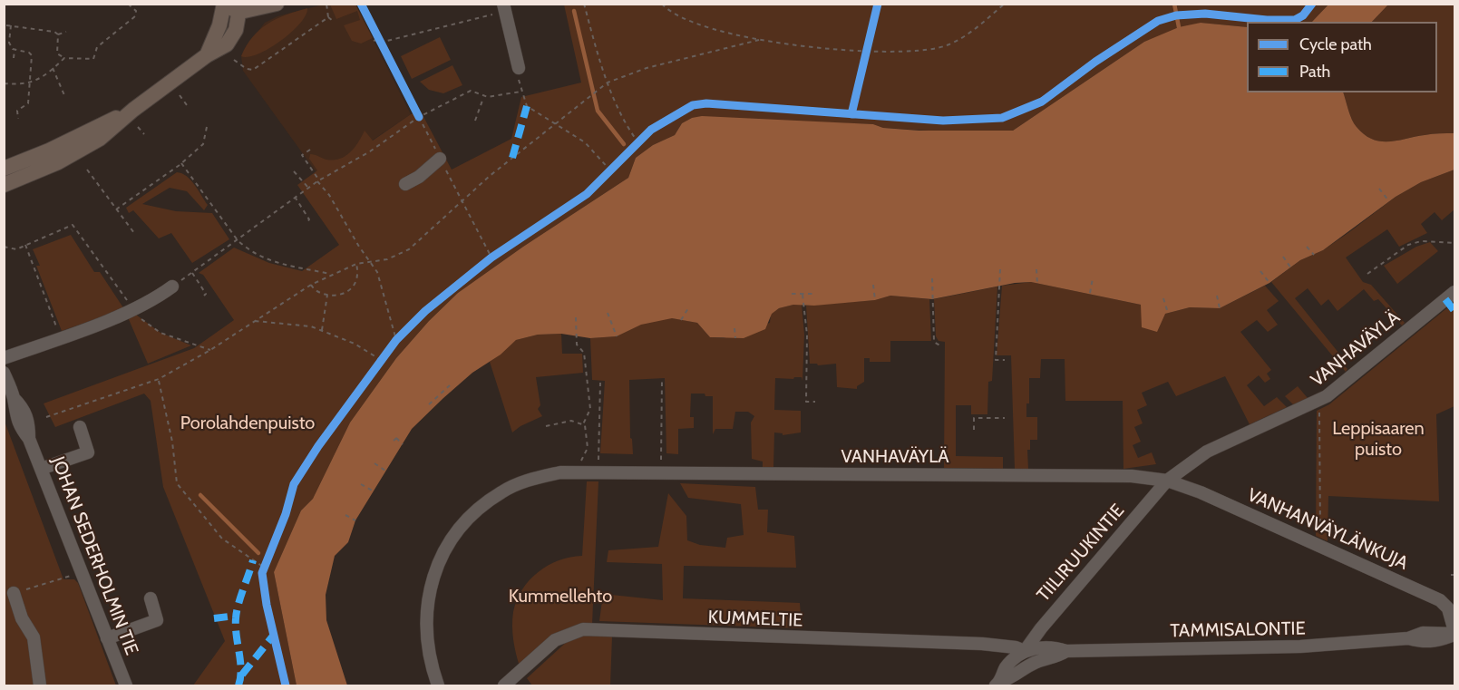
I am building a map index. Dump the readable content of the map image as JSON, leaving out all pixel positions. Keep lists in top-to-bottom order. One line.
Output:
{"streets":{"street":["VANHAVÄYLÄ","VANHANVÄYLÄNKUJA","TIILIRUUKINTIE","JOHAN SEDERHOLMIN TIE","KUMMELTIE","TAMMISALONTIE"]},"crossings":[["VANHAVÄYLÄ","VANHANVÄYLÄNKUJA"],["VANHAVÄYLÄ","TIILIRUUKINTIE"],["VANHANVÄYLÄNKUJA","TIILIRUUKINTIE"],["VANHANVÄYLÄNKUJA","TAMMISALONTIE"],["TIILIRUUKINTIE","KUMMELTIE"],["TIILIRUUKINTIE","TAMMISALONTIE"],["KUMMELTIE","TAMMISALONTIE"]],"parks":["Porolahdenpuisto","Leppisaaren puisto","Kummellehto"],"legend":["Cycle path","Path"]}
